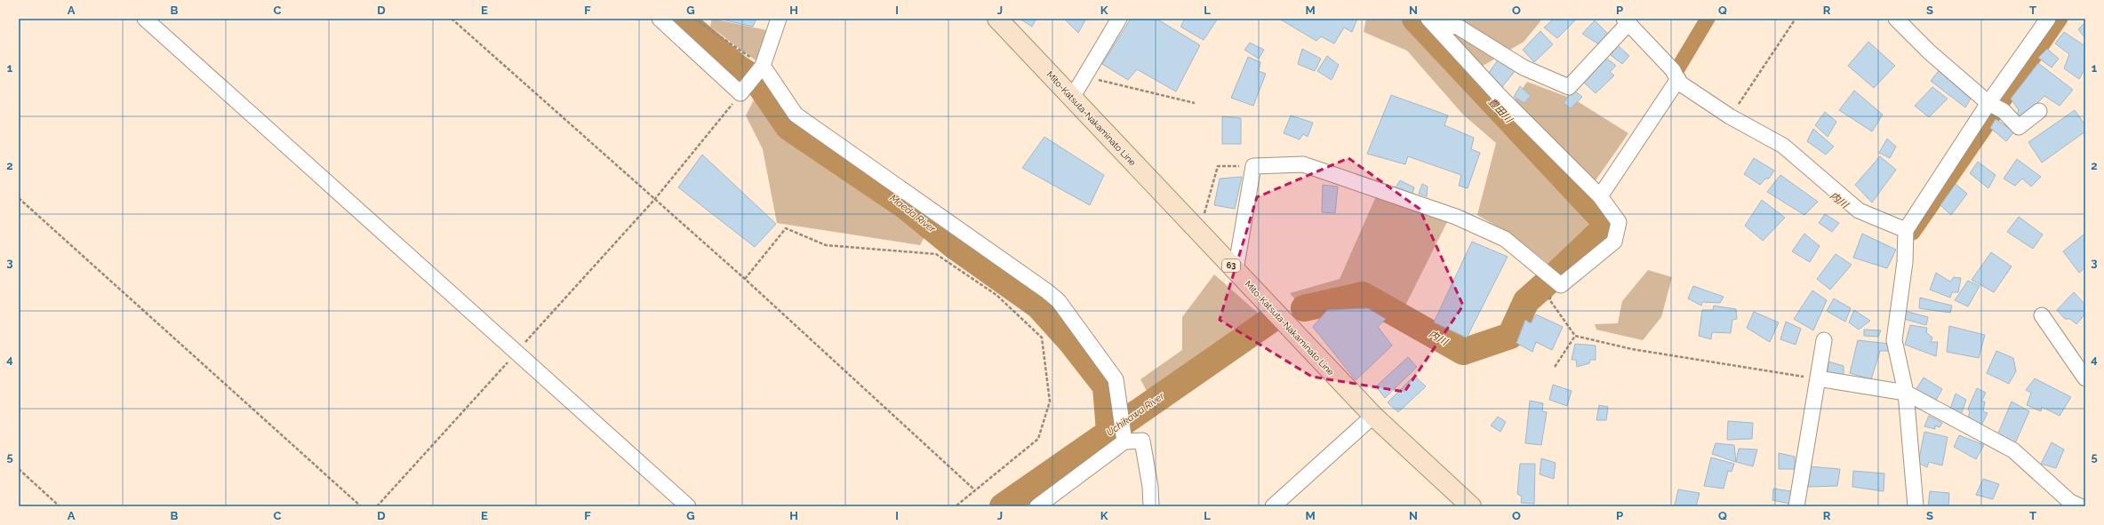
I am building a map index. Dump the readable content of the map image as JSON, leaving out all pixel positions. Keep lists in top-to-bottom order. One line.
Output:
{"streets":{"main road":["Mito-Katsuta-Nakaminato Line","63"]},"water":["豊田川","内川","Maeda River","Uchikawa River"],"grid":{"columns":["A","B","C","D","E","F","G","H","I","J","K","L","M","N","O","P","Q","R","S","T"],"rows":["1","2","3","4","5"]}}
